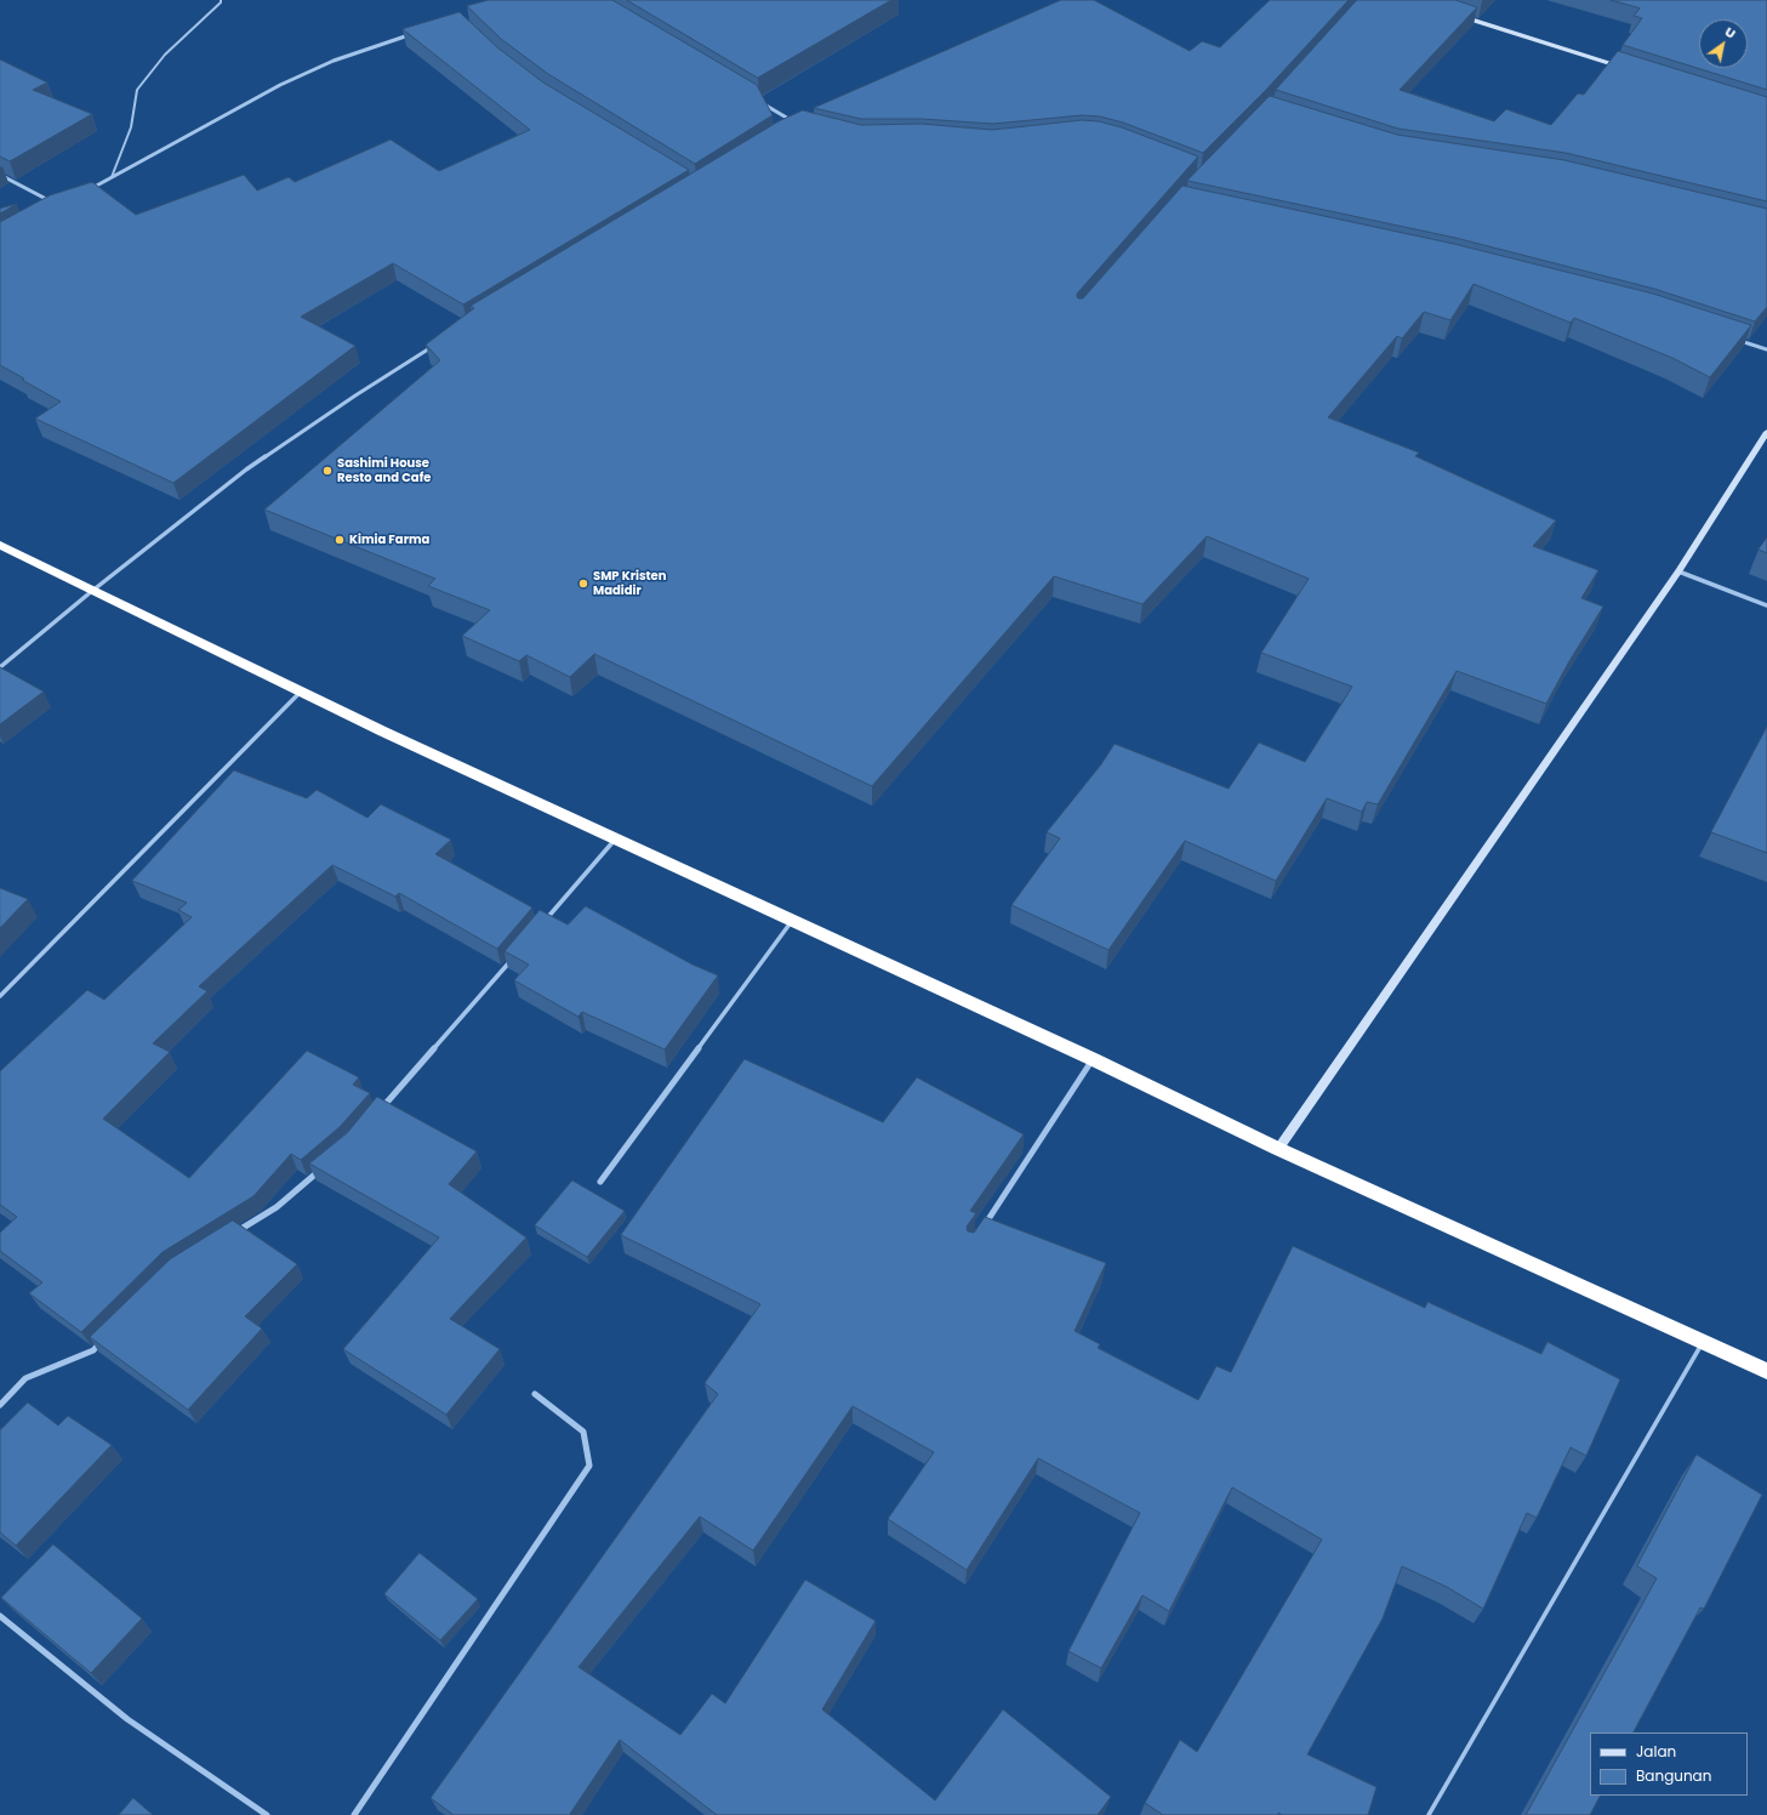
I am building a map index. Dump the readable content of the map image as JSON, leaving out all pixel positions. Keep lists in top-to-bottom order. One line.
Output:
{"places":["Sashimi House Resto and Cafe","Kimia Farma","SMP Kristen Madidir"],"legend":["Jalan","Bangunan"],"north":"top right"}
